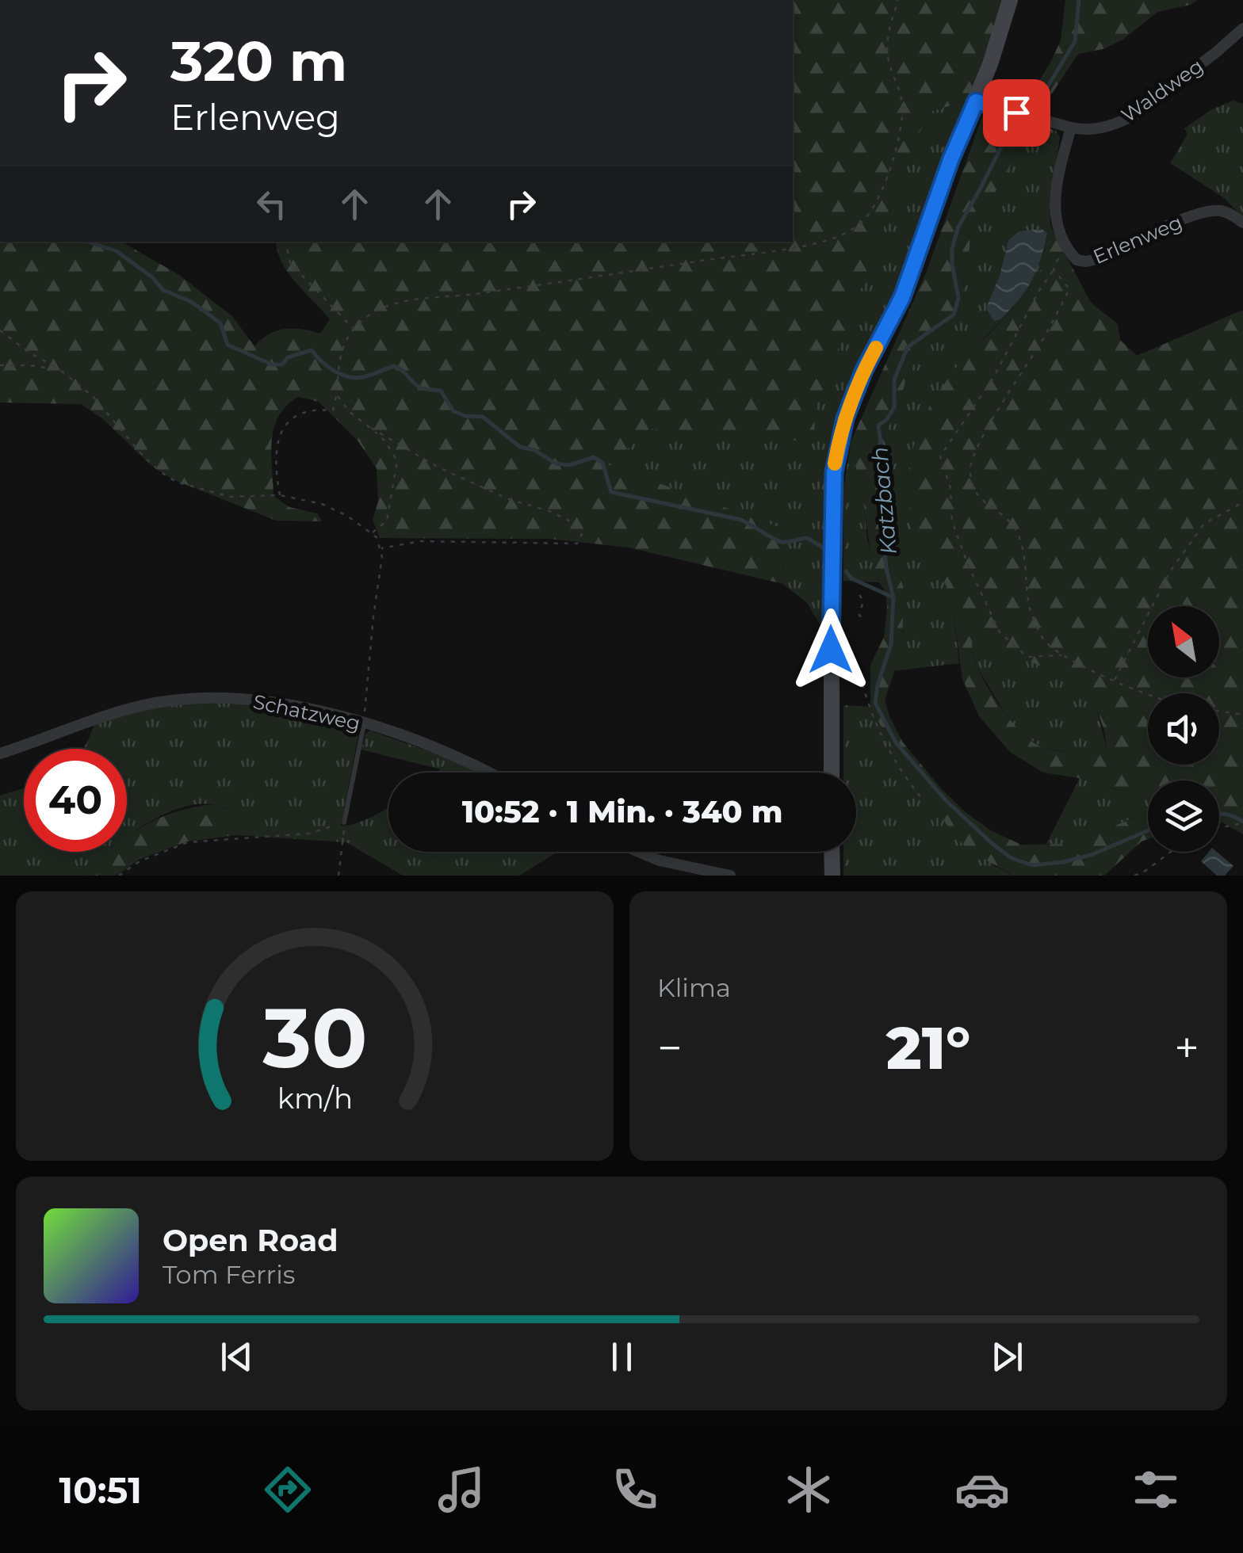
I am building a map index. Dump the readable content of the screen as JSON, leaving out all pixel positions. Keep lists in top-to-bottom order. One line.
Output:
{"streets":{"street":["Waldweg","Erlenweg","Schatzweg"]},"crossings":[["Waldweg","Erlenweg"]],"water":["Katzbach"],"north":"top left","page":{"turn":["320 m","Erlenweg"],"limit":"40","trip":"10:52 · 1 Min. · 340 m","tile":"Klima","heat":["−","21°","+"],"song":["Open Road","Tom Ferris"],"tabs":"10:51","gauge":["30","km/h"]}}
